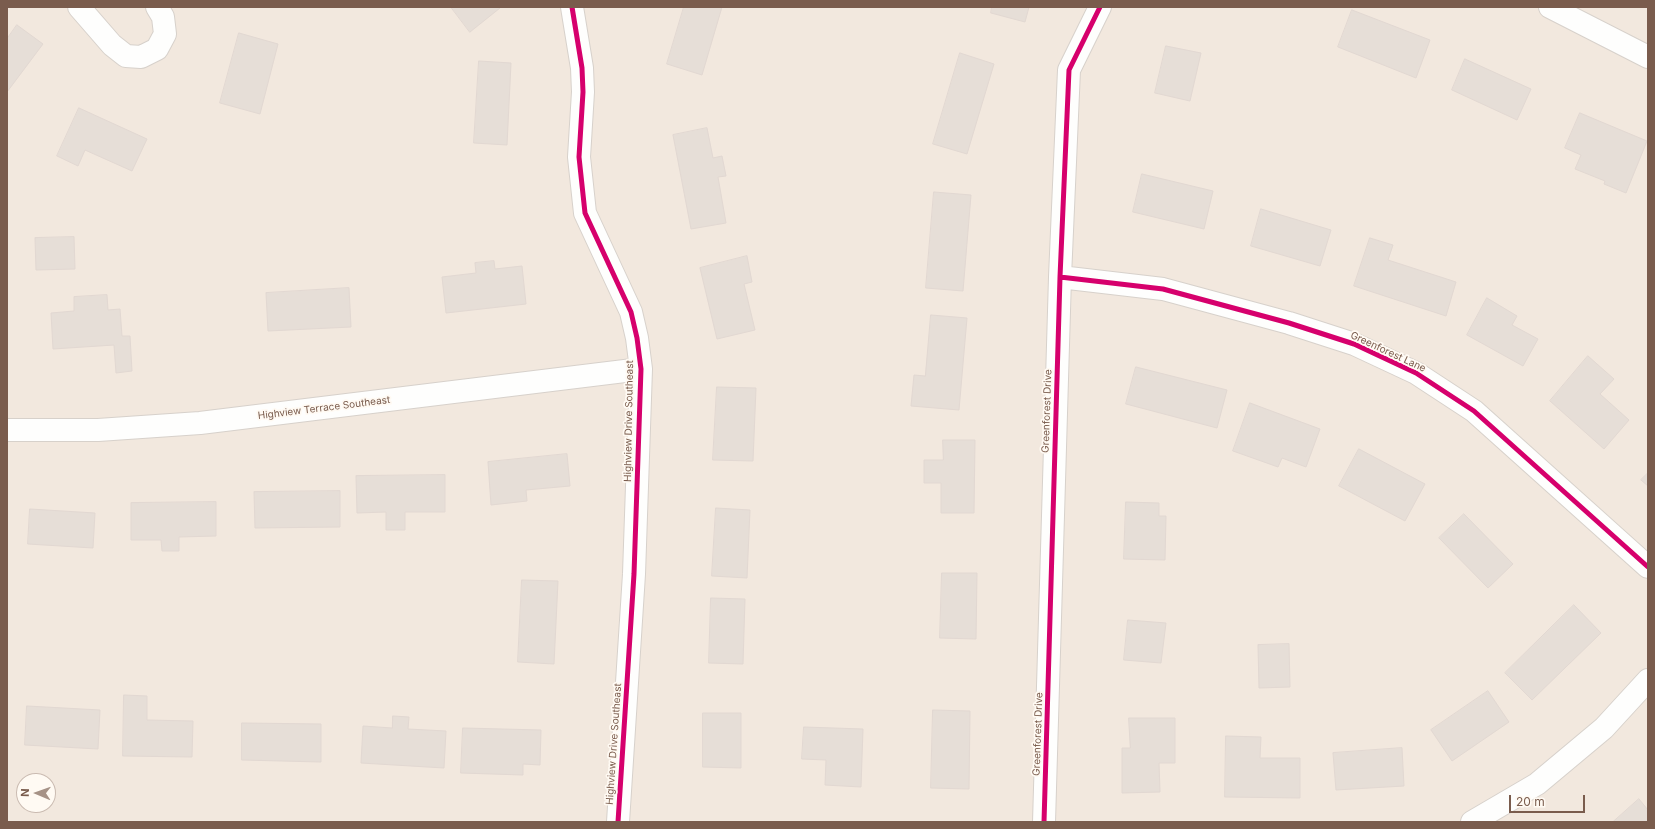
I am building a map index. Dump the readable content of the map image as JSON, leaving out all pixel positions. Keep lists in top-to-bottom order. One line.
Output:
{"streets":{"street":["Greenforest Lane","Highview Terrace Southeast","Greenforest Drive","Highview Drive Southeast"]},"crossings":[["Greenforest Lane","Greenforest Drive"],["Highview Terrace Southeast","Highview Drive Southeast"]],"scale_bar":"20 m","north":"left"}
